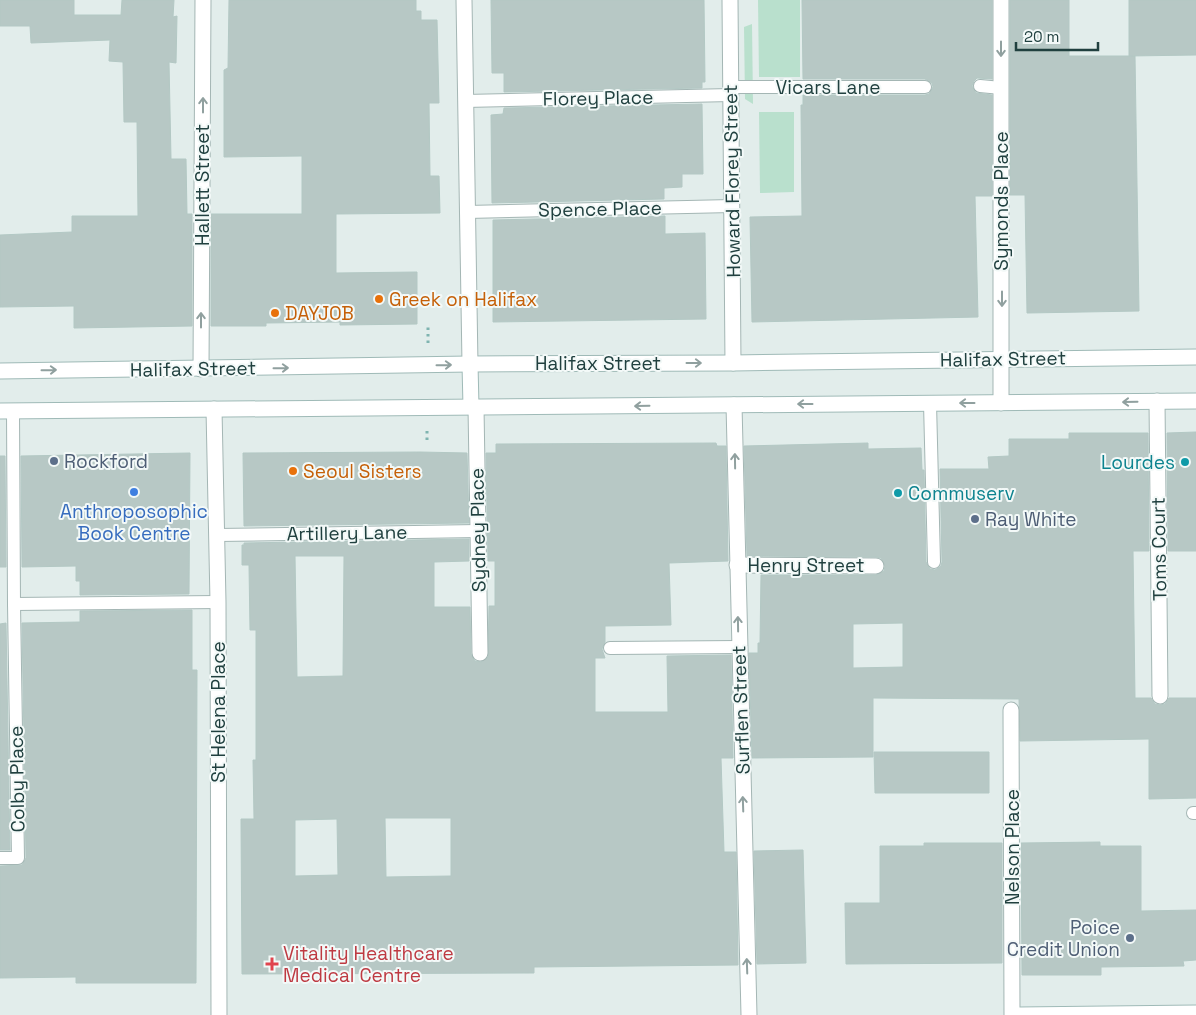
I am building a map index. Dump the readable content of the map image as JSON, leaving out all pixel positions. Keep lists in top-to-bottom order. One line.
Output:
{"streets":{"street":["Howard Florey Street","Hallett Street","Symonds Place","Halifax Street","Sydney Place","Toms Court","Henry Street","Surflen Street","St Helena Place","Nelson Place"],"lane":["Vicars Lane","Florey Place","Spence Place","Artillery Lane","Colby Place"]},"crossings":[["Vicars Lane","Florey Place"],["Vicars Lane","Howard Florey Street"],["Florey Place","Howard Florey Street"],["Florey Place","Sydney Place"],["Howard Florey Street","Spence Place"],["Howard Florey Street","Halifax Street"],["Hallett Street","Halifax Street"],["Symonds Place","Halifax Street"],["Spence Place","Sydney Place"],["Halifax Street","Sydney Place"],["Sydney Place","Artillery Lane"],["Artillery Lane","St Helena Place"],["Henry Street","Surflen Street"]],"one_way":["Hallett Street","Symonds Place","Surflen Street"],"places":{"other":["Greek on Halifax","DAYJOB","Rockford","Lourdes","Seoul Sisters","Anthroposophic Book Centre","Commuserv","Ray White","Poice Credit Union"],"health":["Vitality Healthcare Medical Centre"]},"scale_bar":"20 m"}
